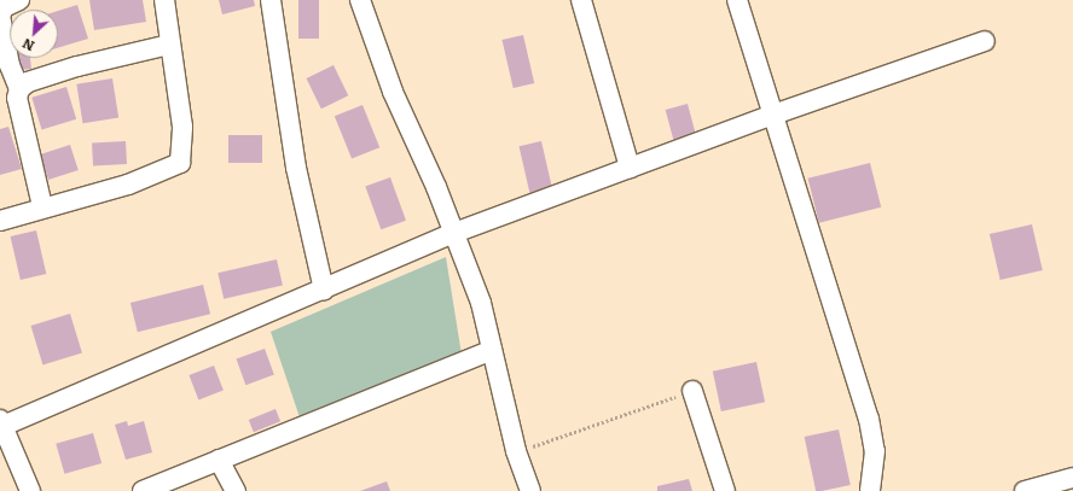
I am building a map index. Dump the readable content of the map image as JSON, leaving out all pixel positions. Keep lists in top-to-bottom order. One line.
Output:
{"north":"bottom left"}
